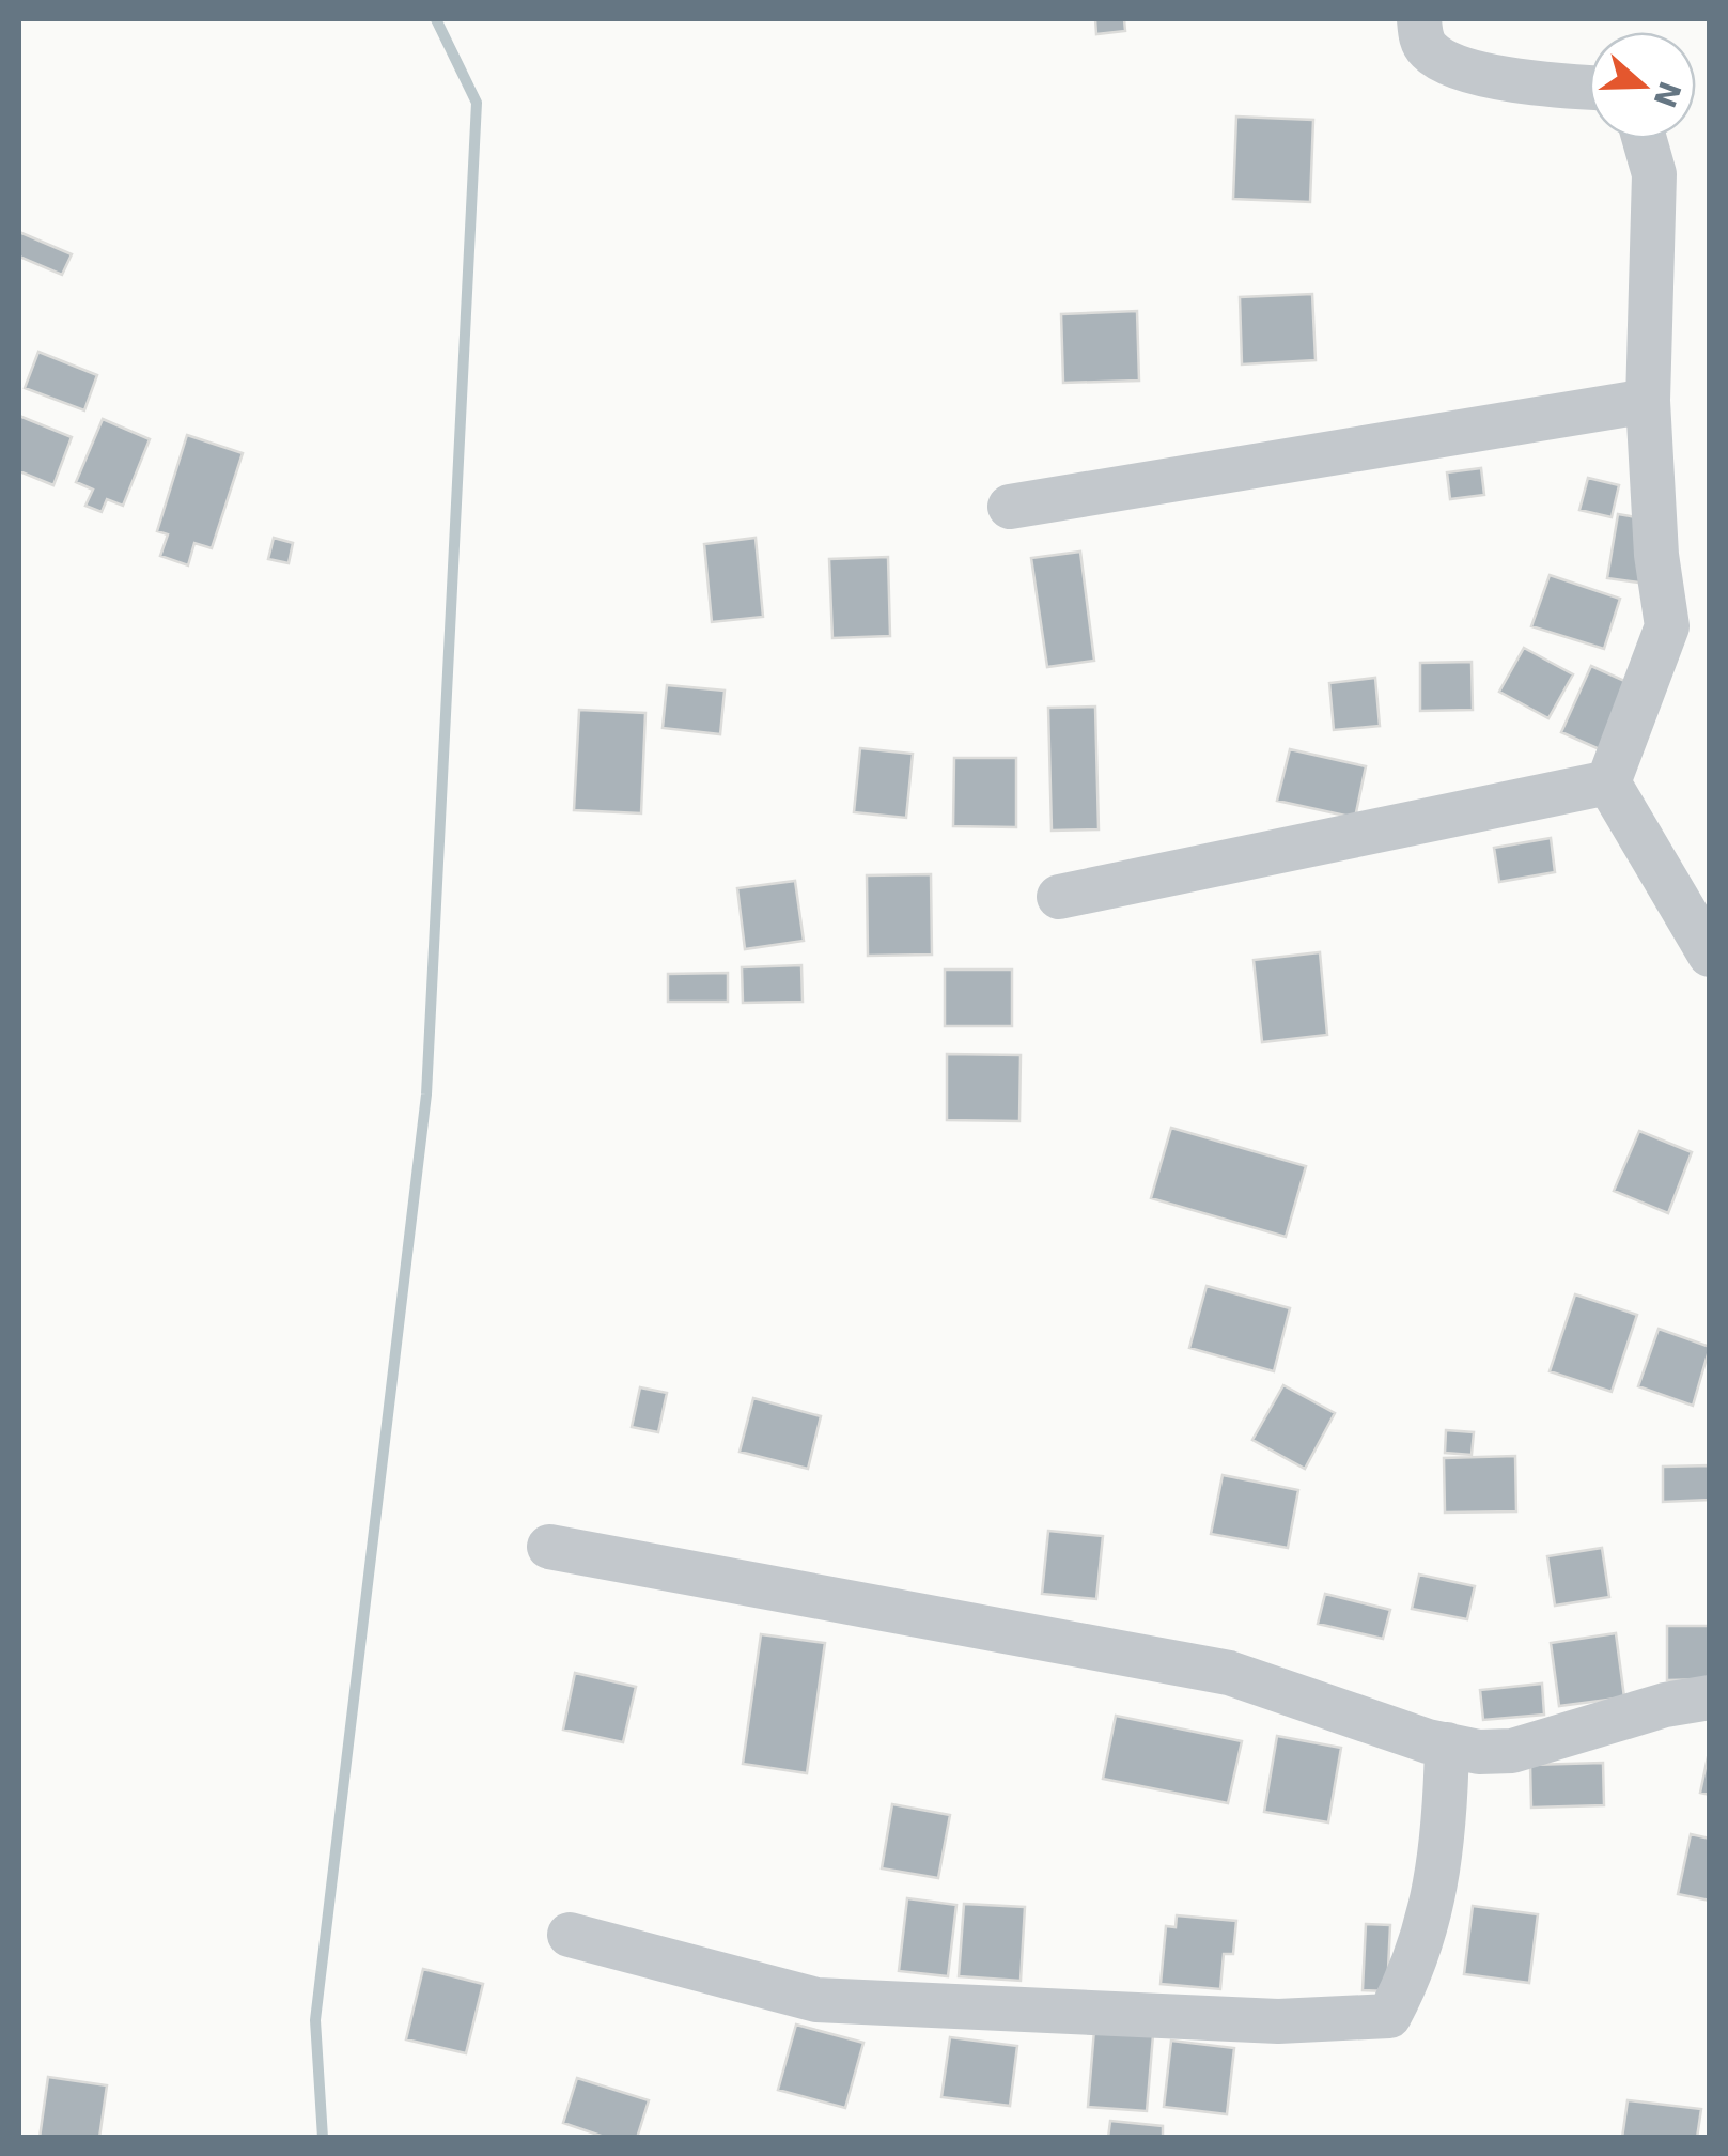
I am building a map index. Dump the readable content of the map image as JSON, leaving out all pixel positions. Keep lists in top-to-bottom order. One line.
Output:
{"north":"right"}
